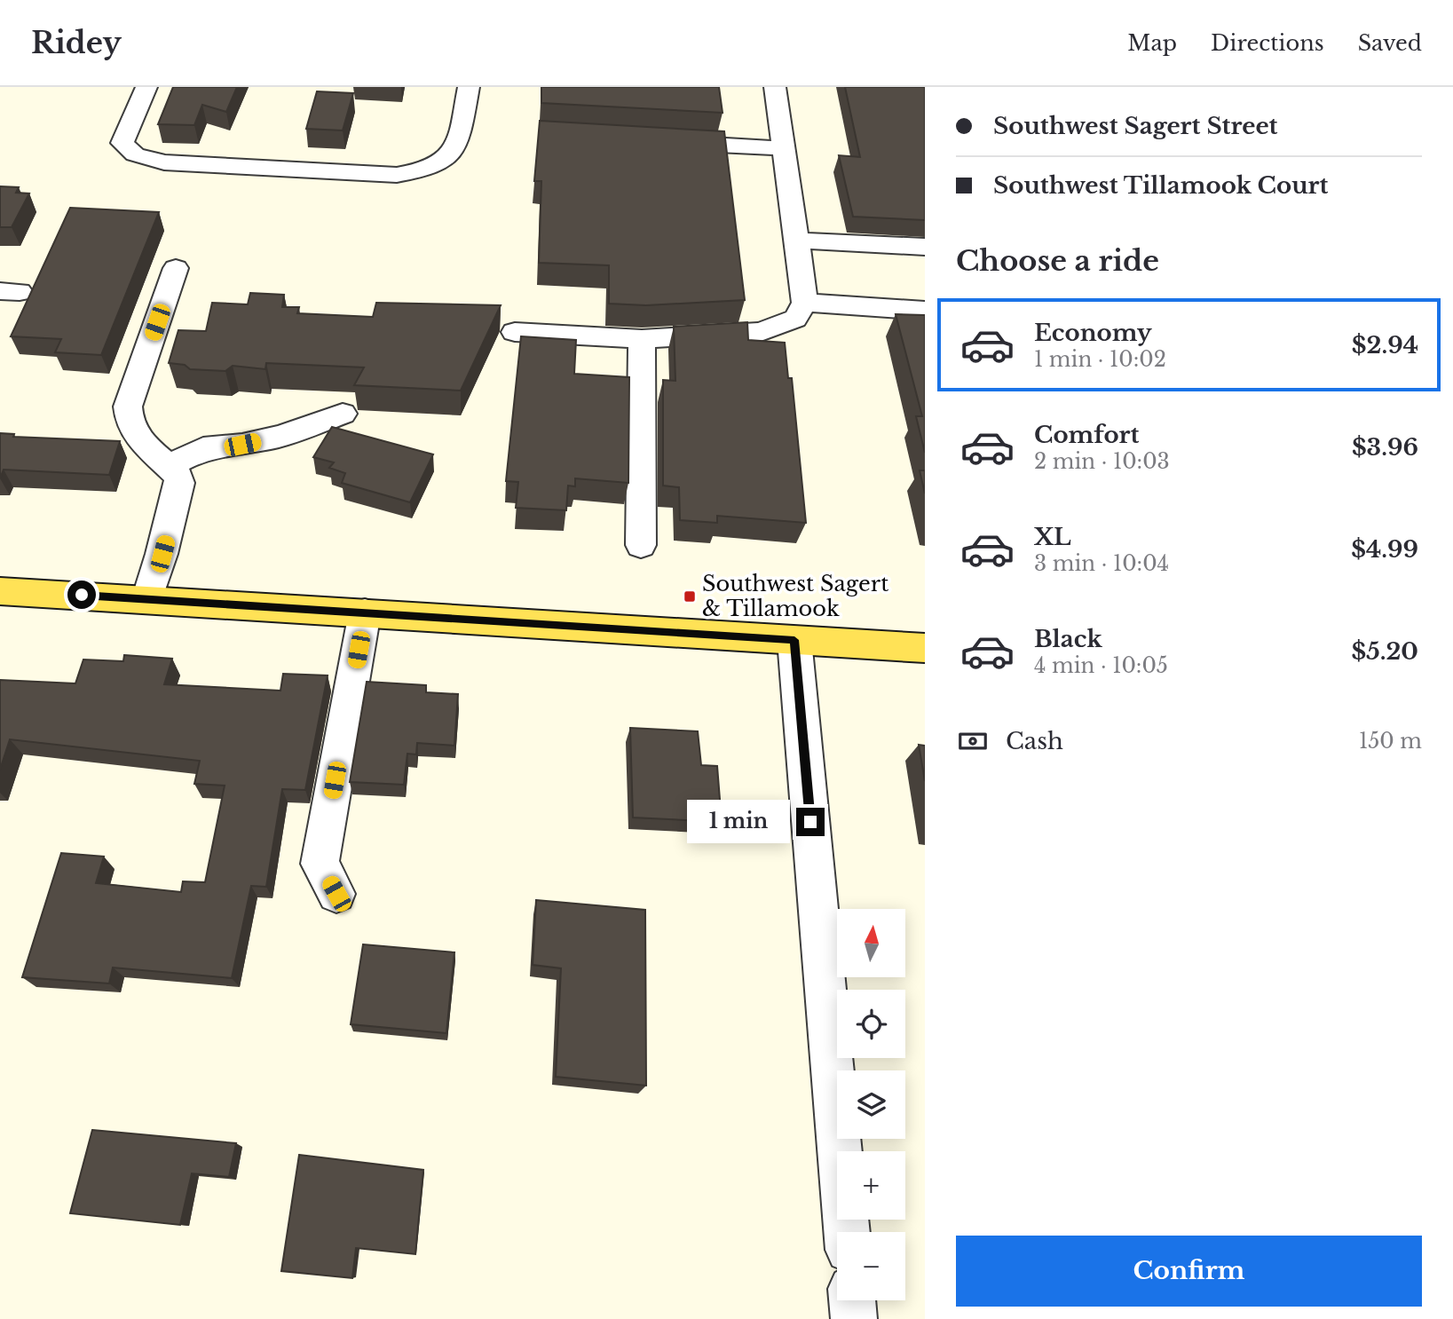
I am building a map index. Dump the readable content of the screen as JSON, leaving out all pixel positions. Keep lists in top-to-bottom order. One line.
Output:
{"places":{"transit":["Southwest Sagert & Tillamook"]},"north":"top","page":{"header":"Ridey","nav":["Map","Directions","Saved"],"banner":["Southwest Sagert Street","Southwest Tillamook Court"],"heading":"Choose a ride","list":[{"name":"Economy","note":"1 min · 10:02","value":"$2.94"},{"name":"Comfort","note":"2 min · 10:03","value":"$3.96"},{"name":"XL","note":"3 min · 10:04","value":"$4.99"},{"name":"Black","note":"4 min · 10:05","value":"$5.20"}],"pay":["Cash","150 m"],"bubble":"1 min","map_buttons":["+","−"],"buttons":"Confirm"}}
